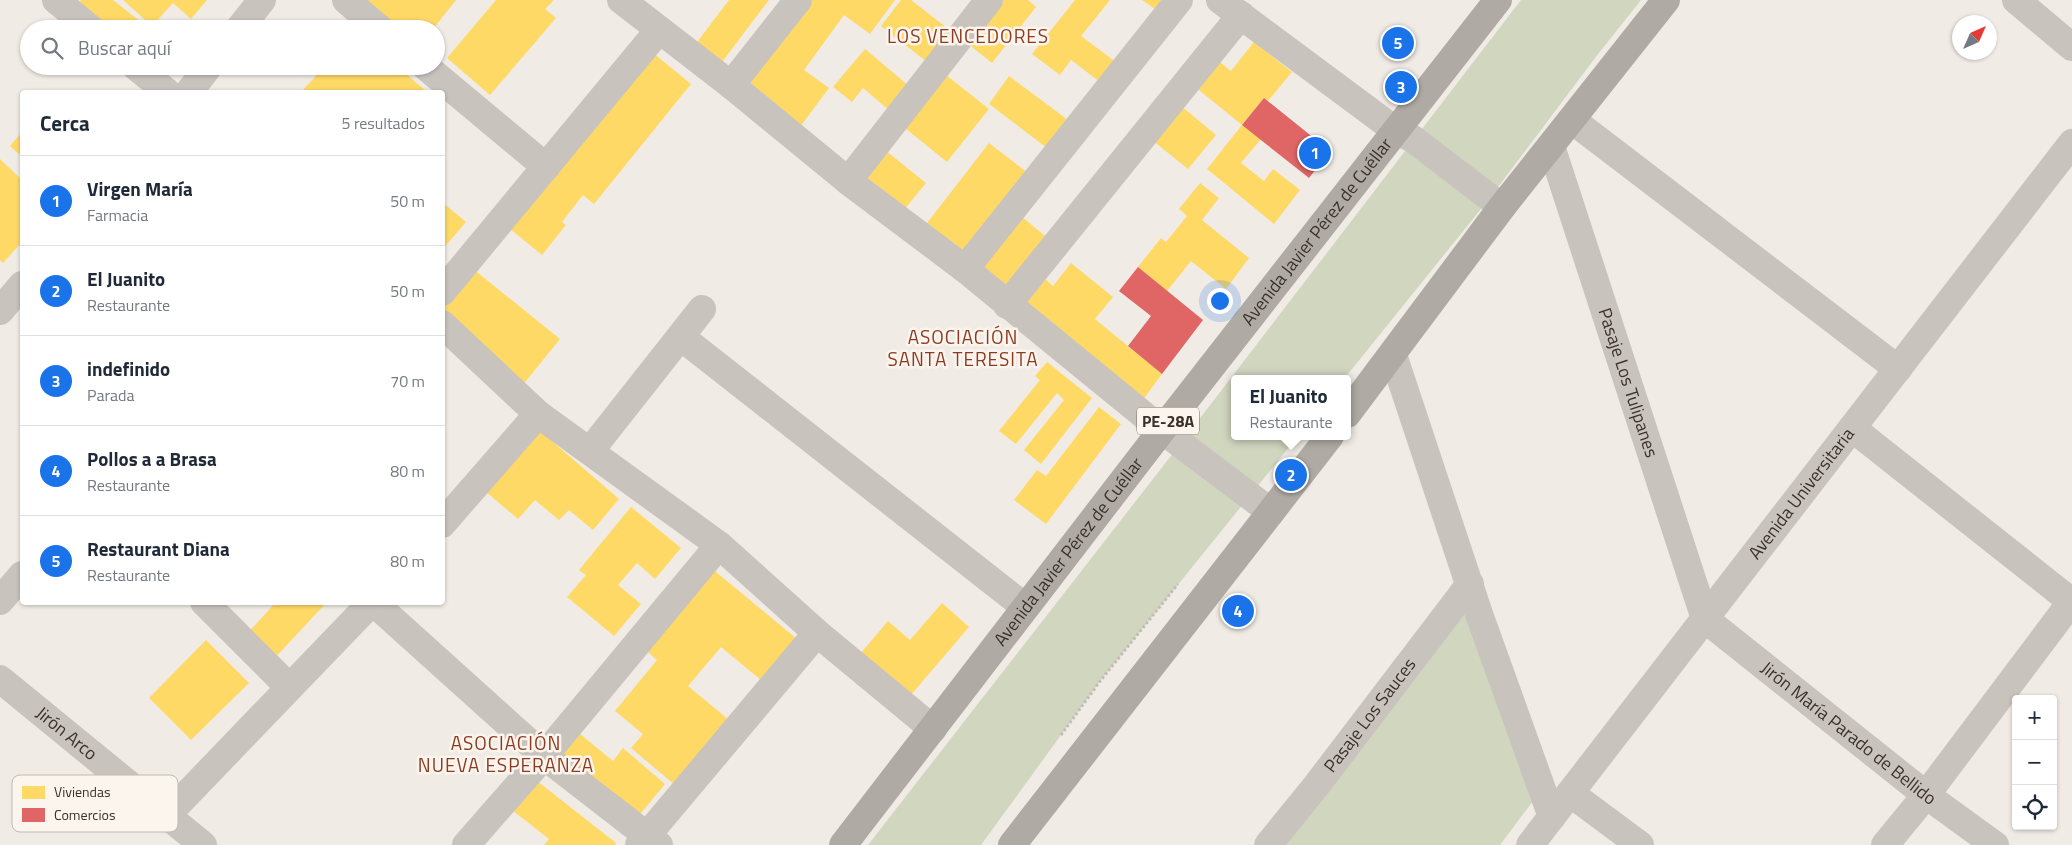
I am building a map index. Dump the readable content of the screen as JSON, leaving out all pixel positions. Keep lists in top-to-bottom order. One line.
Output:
{"streets":{"highway":["Avenida Javier Pérez de Cuéllar","PE-28A"],"street":["Pasaje Los Tulipanes","Avenida Universitaria","Pasaje Los Sauces","Jirón Arco","Jirón María Parado de Bellido"]},"crossings":[["Pasaje Los Tulipanes","Avenida Universitaria"],["Pasaje Los Tulipanes","Jirón María Parado de Bellido"],["Avenida Universitaria","Jirón María Parado de Bellido"]],"districts":["LOS VENCEDORES","ASOCIACIÓN SANTA TERESITA","ASOCIACIÓN NUEVA ESPERANZA"],"legend":["Viviendas","Comercios"],"north":"top right","page":{"search":"Buscar aquí","pins":["5","3","1","2","4"],"heading":["Cerca","5 resultados"],"list":[{"mark":"1","name":"Virgen María","note":"Farmacia","value":"50 m"},{"mark":"2","name":"El Juanito","note":"Restaurante","value":"50 m"},{"mark":"3","name":"indefinido","note":"Parada","value":"70 m"},{"mark":"4","name":"Pollos a a Brasa","note":"Restaurante","value":"80 m"},{"mark":"5","name":"Restaurant Diana","note":"Restaurante","value":"80 m"}],"popup":["El Juanito","Restaurante"],"map_buttons":["+","−"]}}
